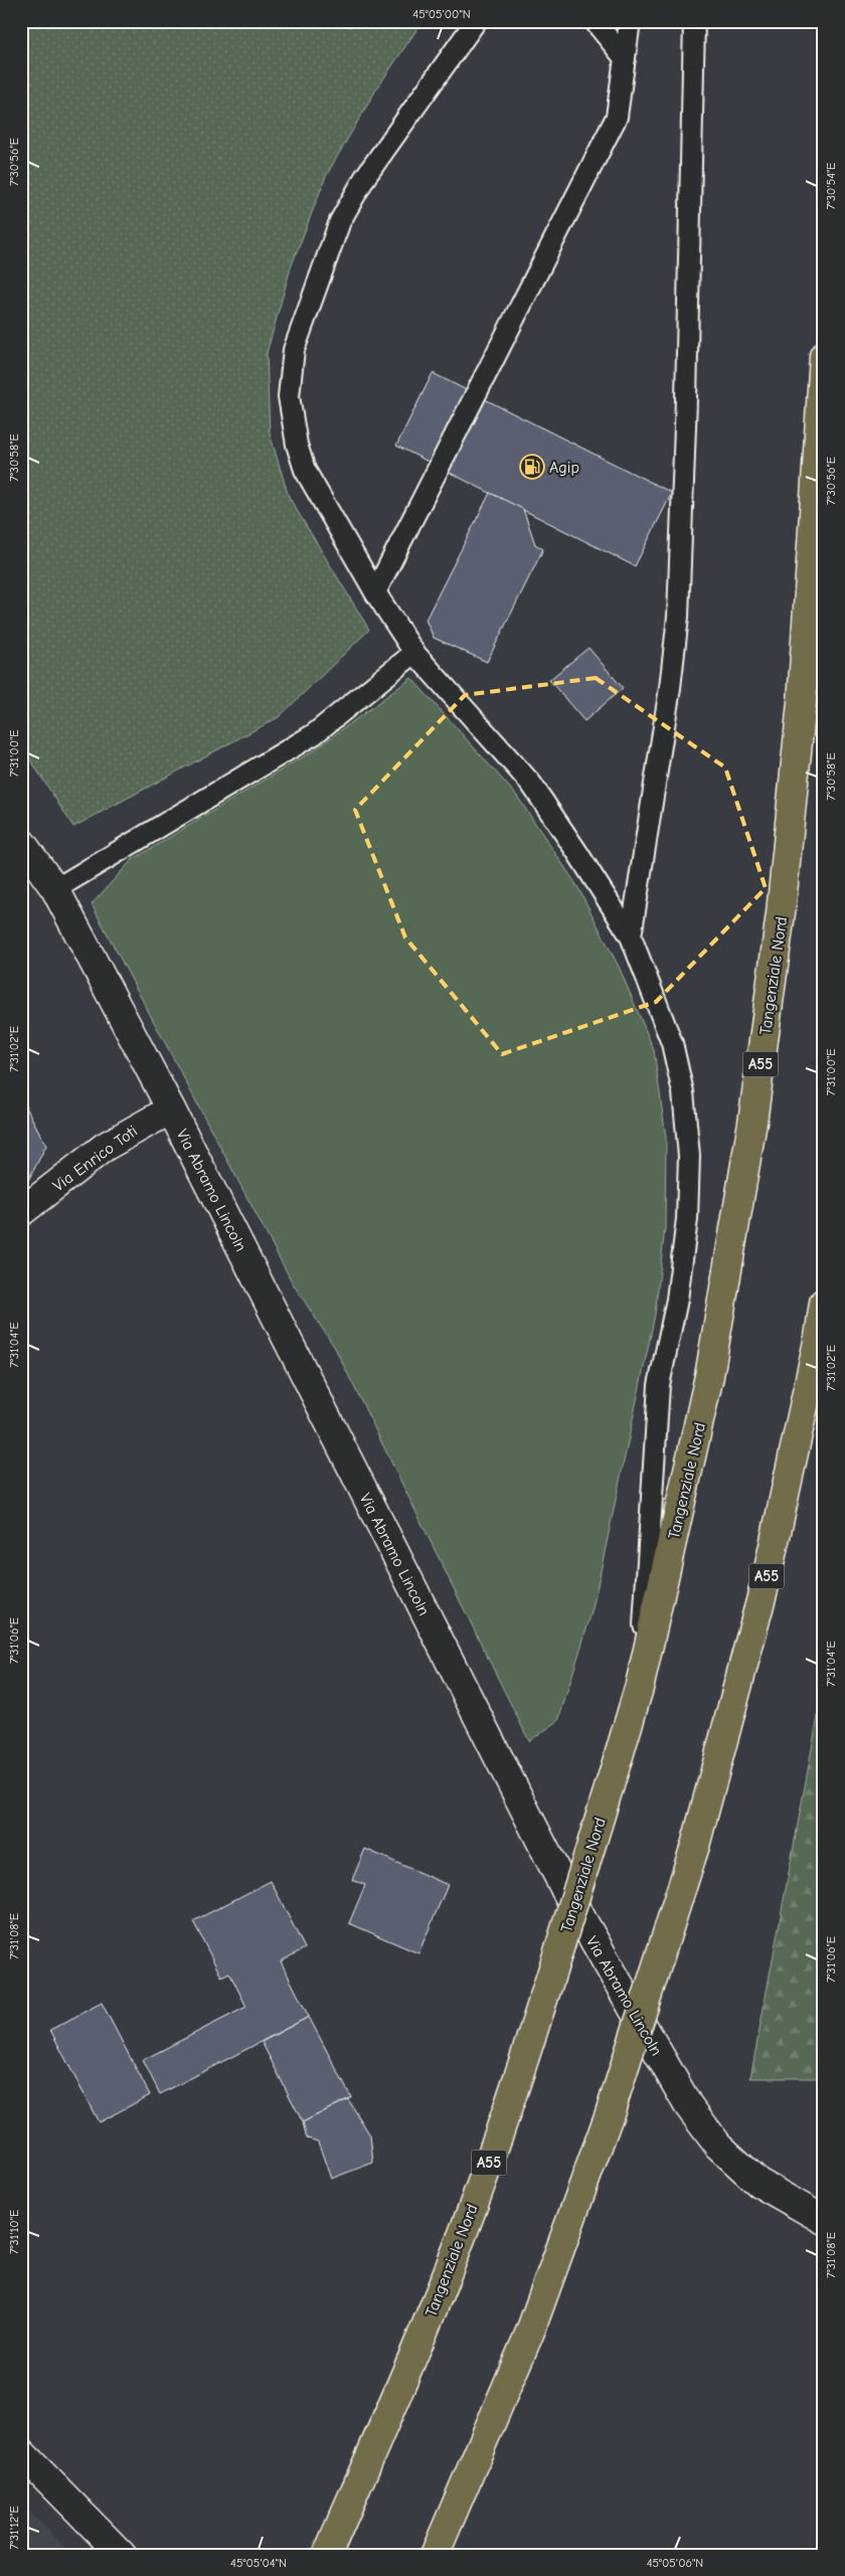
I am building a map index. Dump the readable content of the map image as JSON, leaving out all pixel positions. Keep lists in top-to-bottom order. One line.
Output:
{"streets":{"highway":["Tangenziale Nord","A55"],"street":["Via Enrico Toti","Via Abramo Lincoln"]},"crossings":[["Via Enrico Toti","Via Abramo Lincoln"]],"places":{"fuel station":["Agip"]},"coordinates":["45°05'00\"N","7°30'56\"E","7°30'54\"E","7°30'58\"E","7°31'00\"E","7°31'02\"E","7°31'04\"E","7°31'06\"E","7°31'08\"E","7°31'10\"E","7°31'12\"E","45°05'04\"N","45°05'06\"N"]}
